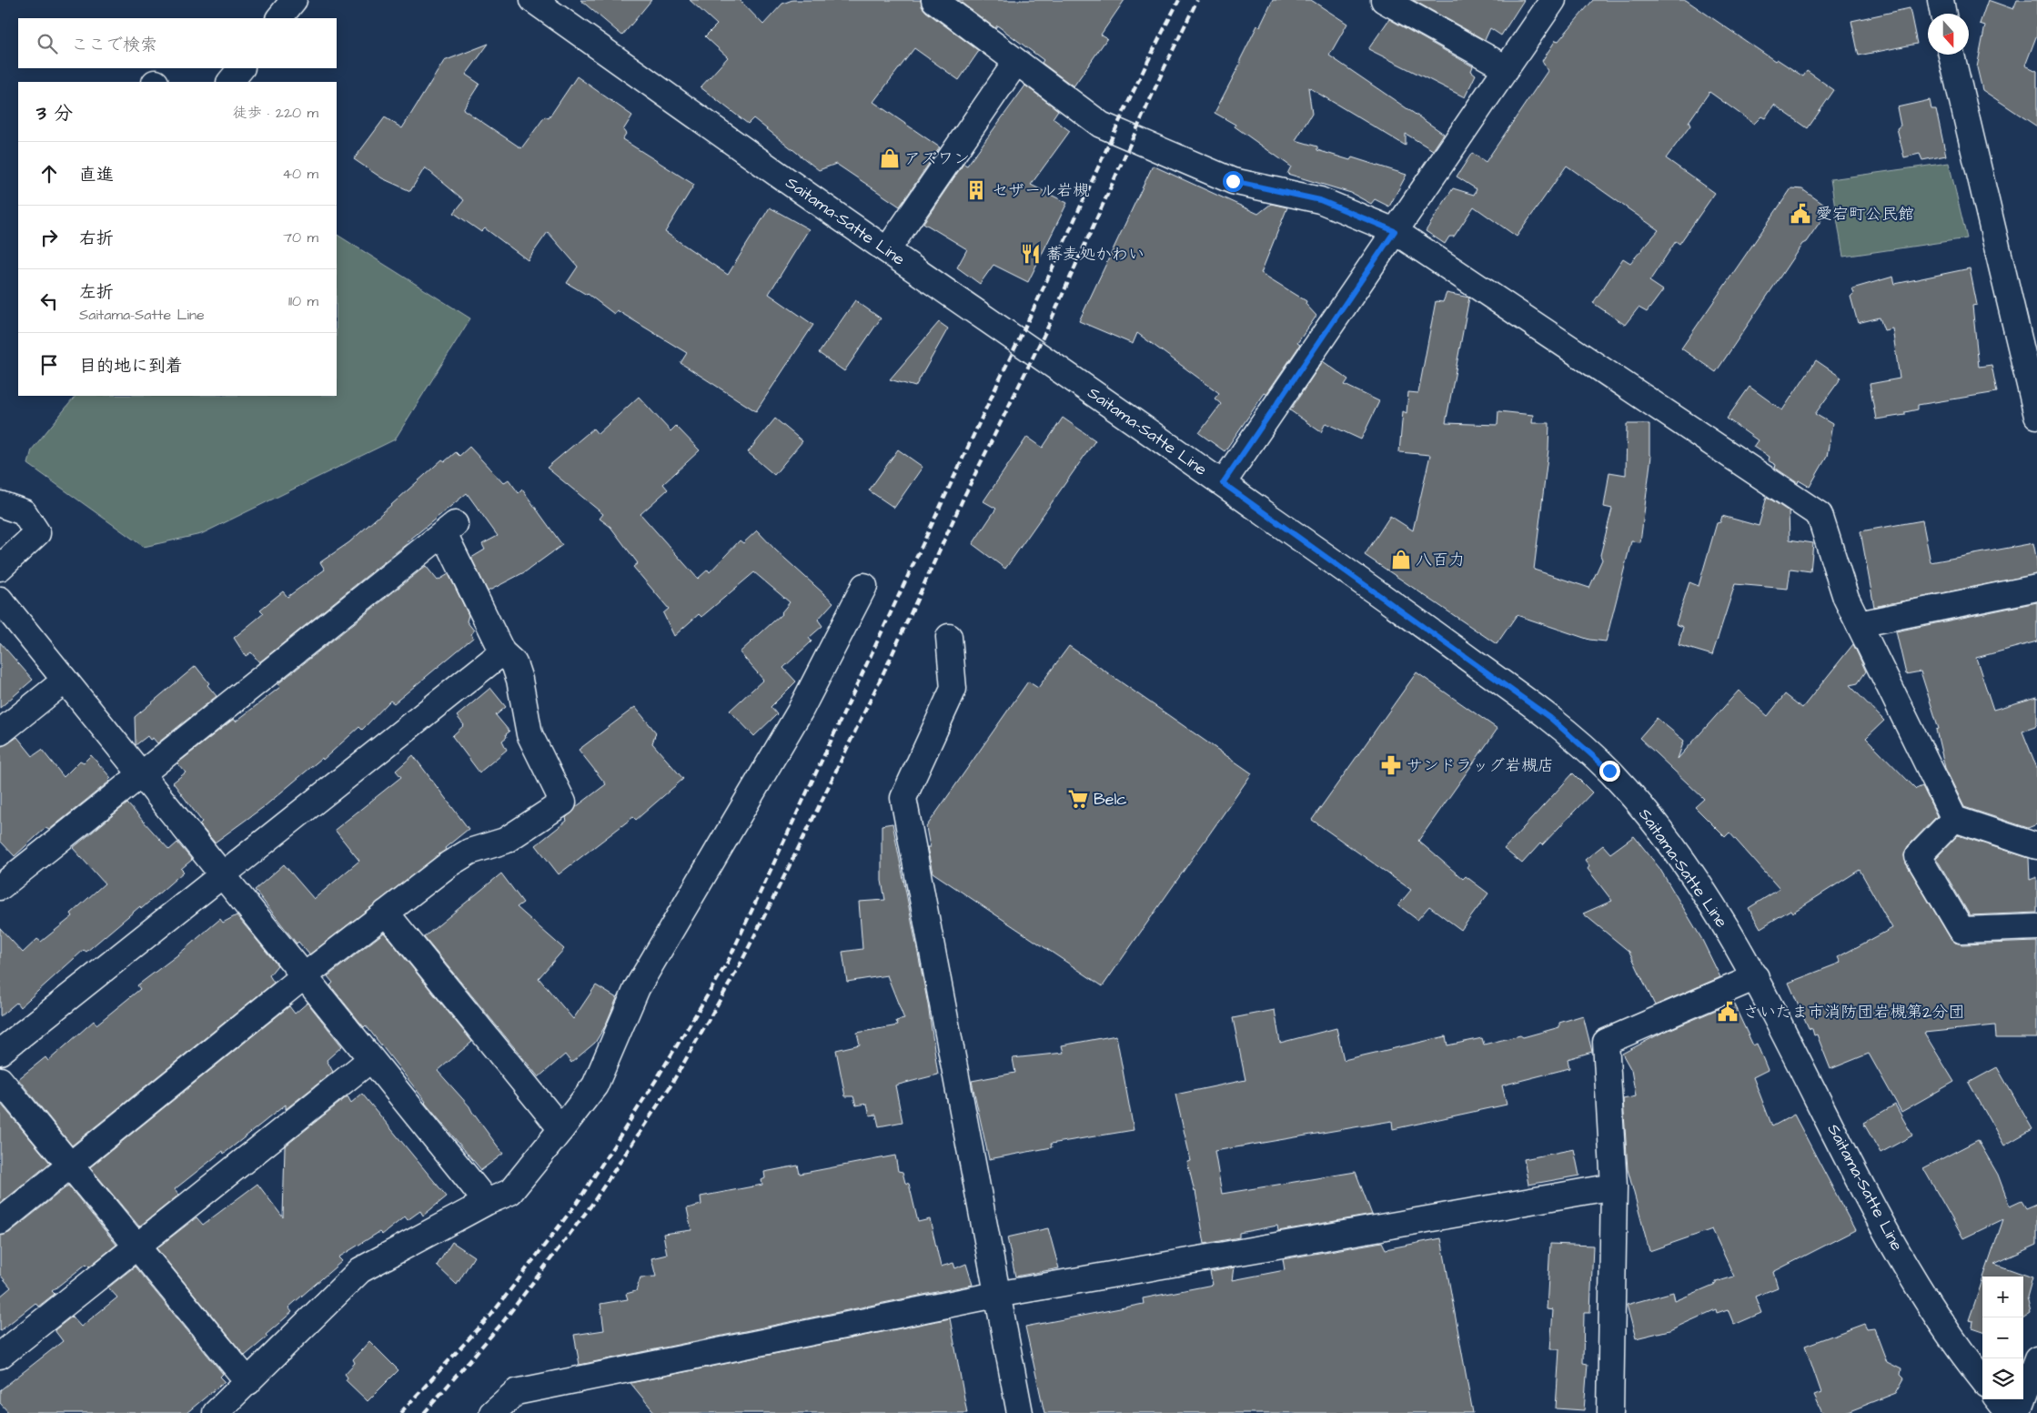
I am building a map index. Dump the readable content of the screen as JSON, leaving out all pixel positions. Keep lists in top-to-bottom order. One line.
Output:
{"streets":{"street":["Saitama-Satte Line"]},"places":{"shop":["アズワン","八百力"],"building":["セザール岩槻"],"public building":["愛宕町公民館","さいたま市消防団岩槻第2分団"],"restaurant":["蕎麦処かわい"],"pharmacy":["サンドラッグ岩槻店"],"supermarket":["Belc"]},"north":"bottom","page":{"search":"ここで検索","heading":["3 分","徒歩 · 220 m"],"list":[["直進","40 m"],["右折","70 m"],["左折","Saitama-Satte Line","110 m"],"目的地に到着"],"map_buttons":["+","−"]}}
